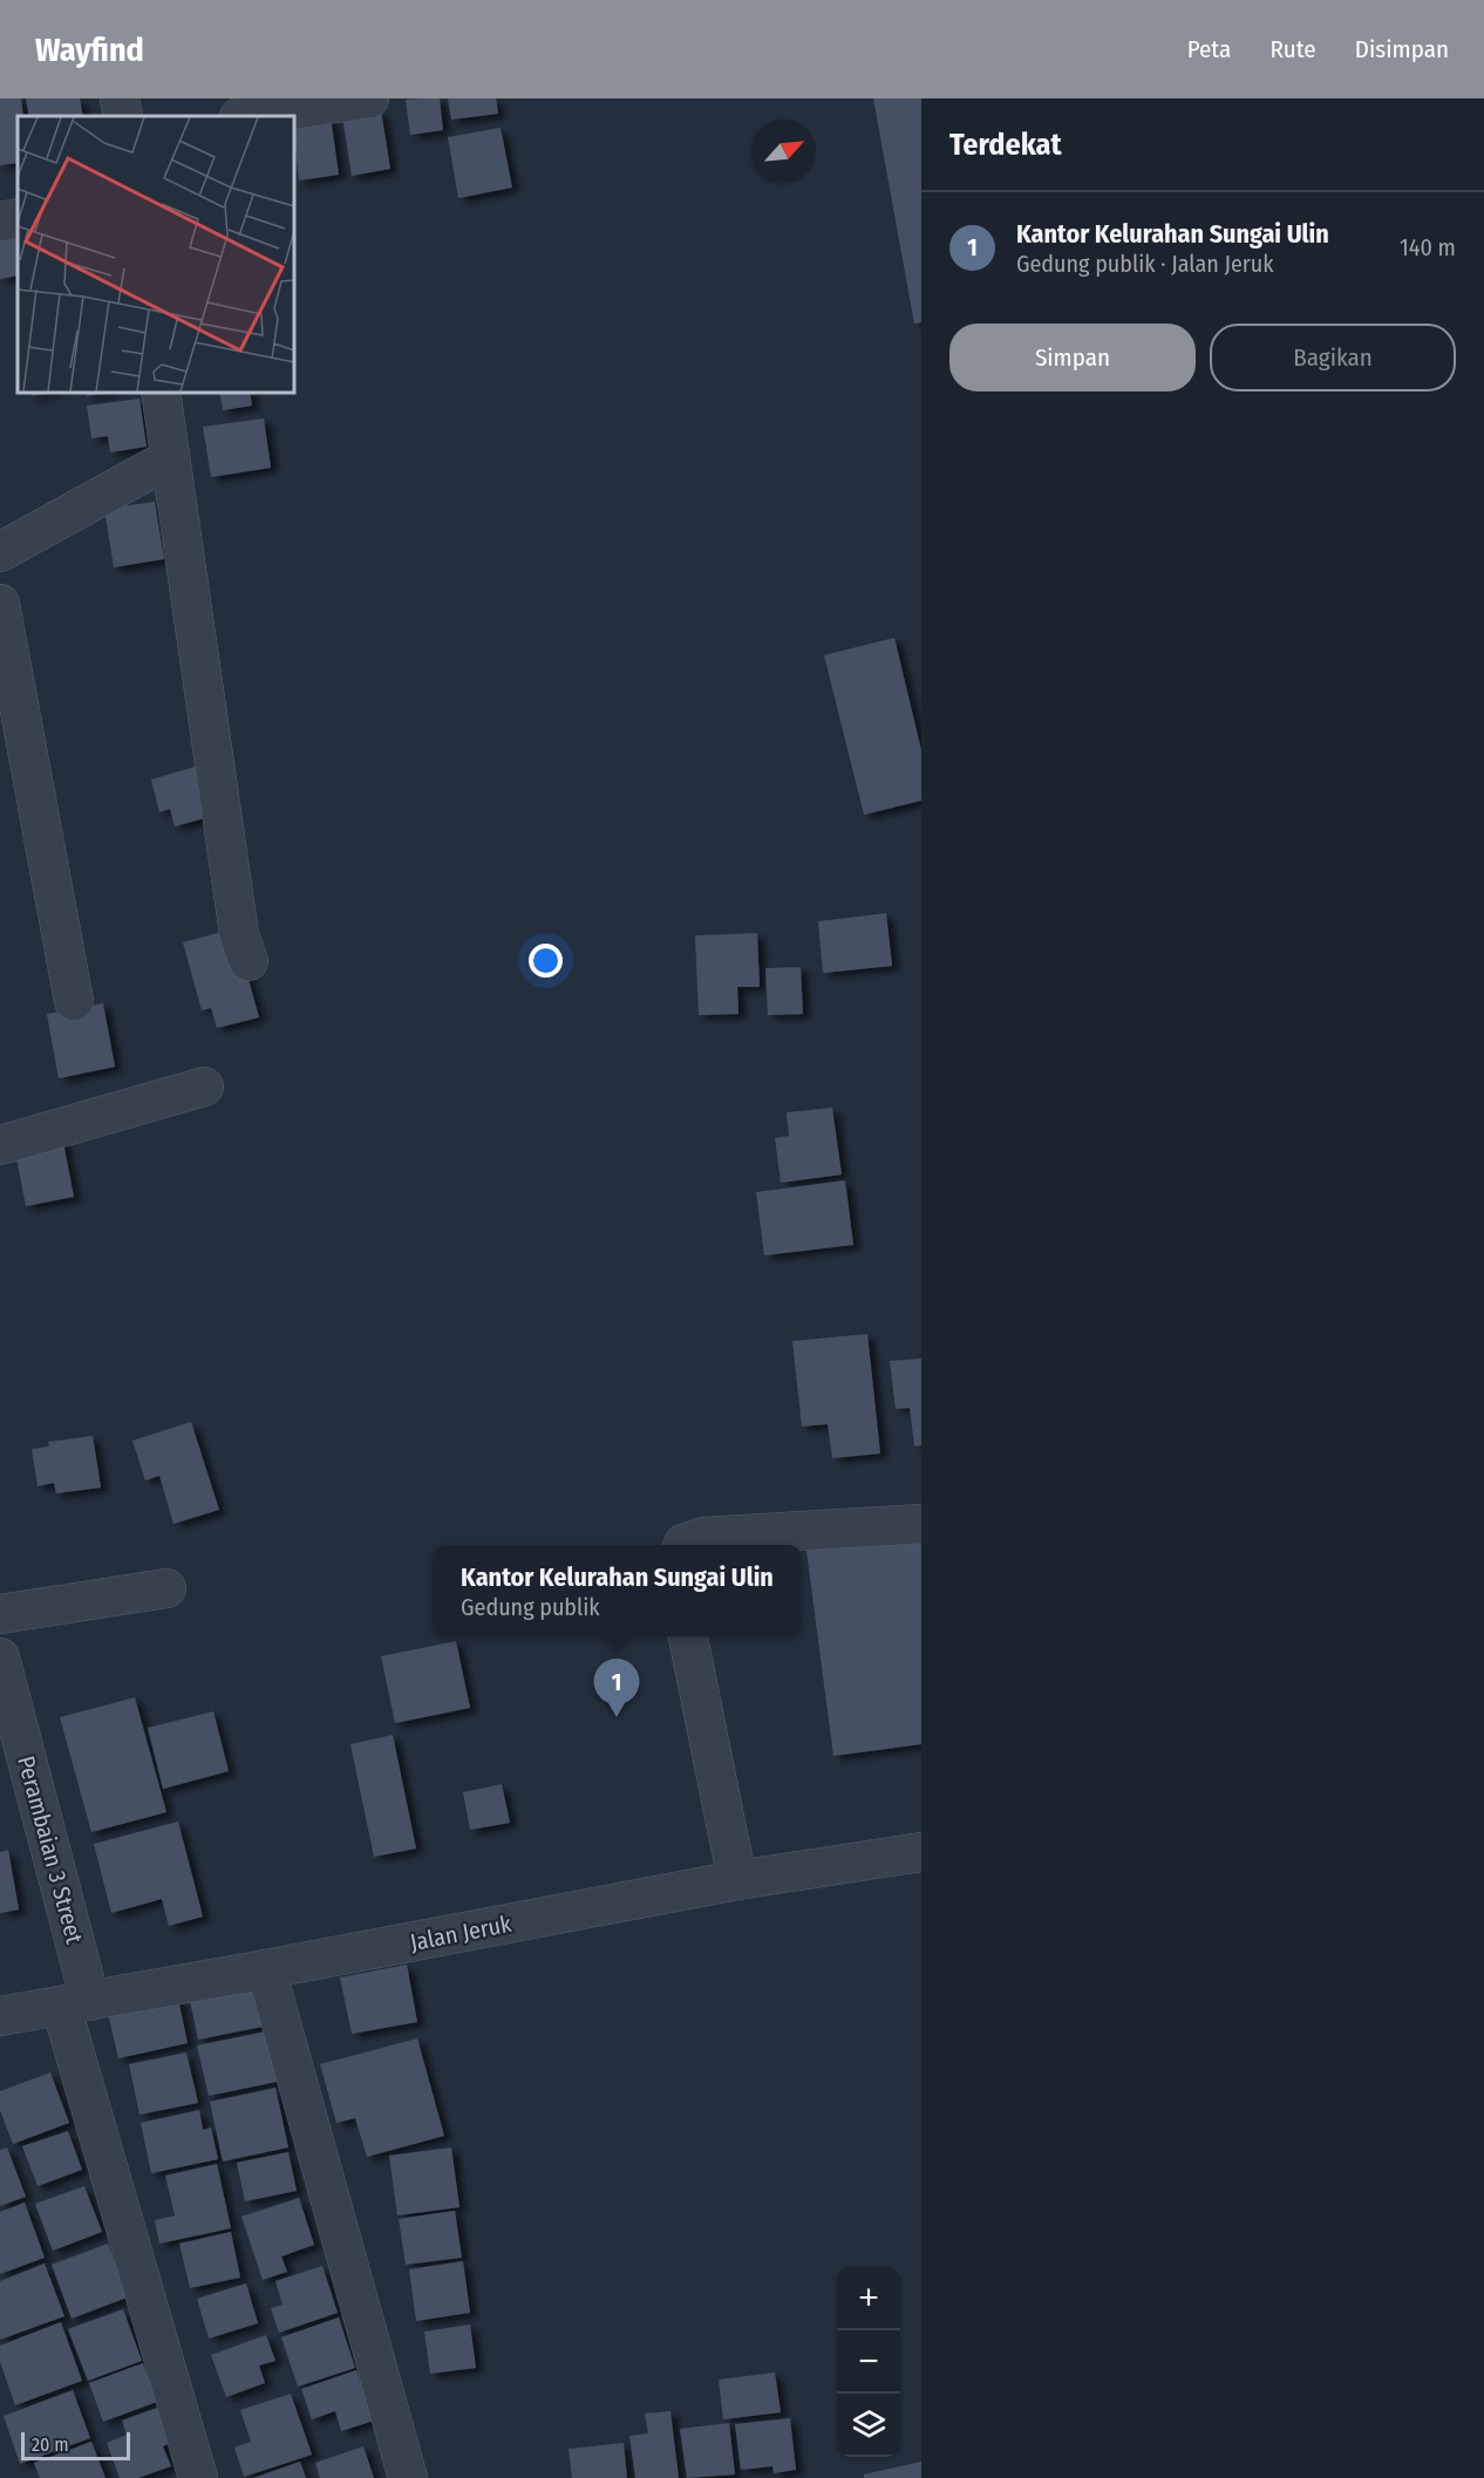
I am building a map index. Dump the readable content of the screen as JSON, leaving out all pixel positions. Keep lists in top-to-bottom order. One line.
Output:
{"streets":{"street":["Perambaian 3 Street","Jalan Jeruk"]},"crossings":[["Perambaian 3 Street","Jalan Jeruk"]],"scale_bar":"20 m","north":"top right","page":{"header":"Wayfind","nav":["Peta","Rute","Disimpan"],"heading":"Terdekat","list":[{"mark":"1","name":"Kantor Kelurahan Sungai Ulin","note":"Gedung publik · Jalan Jeruk","value":"140 m"}],"buttons":["Simpan","Bagikan"],"popup":["Kantor Kelurahan Sungai Ulin","Gedung publik"],"pins":"1","map_buttons":["+","−"],"scale":"20 m"}}
